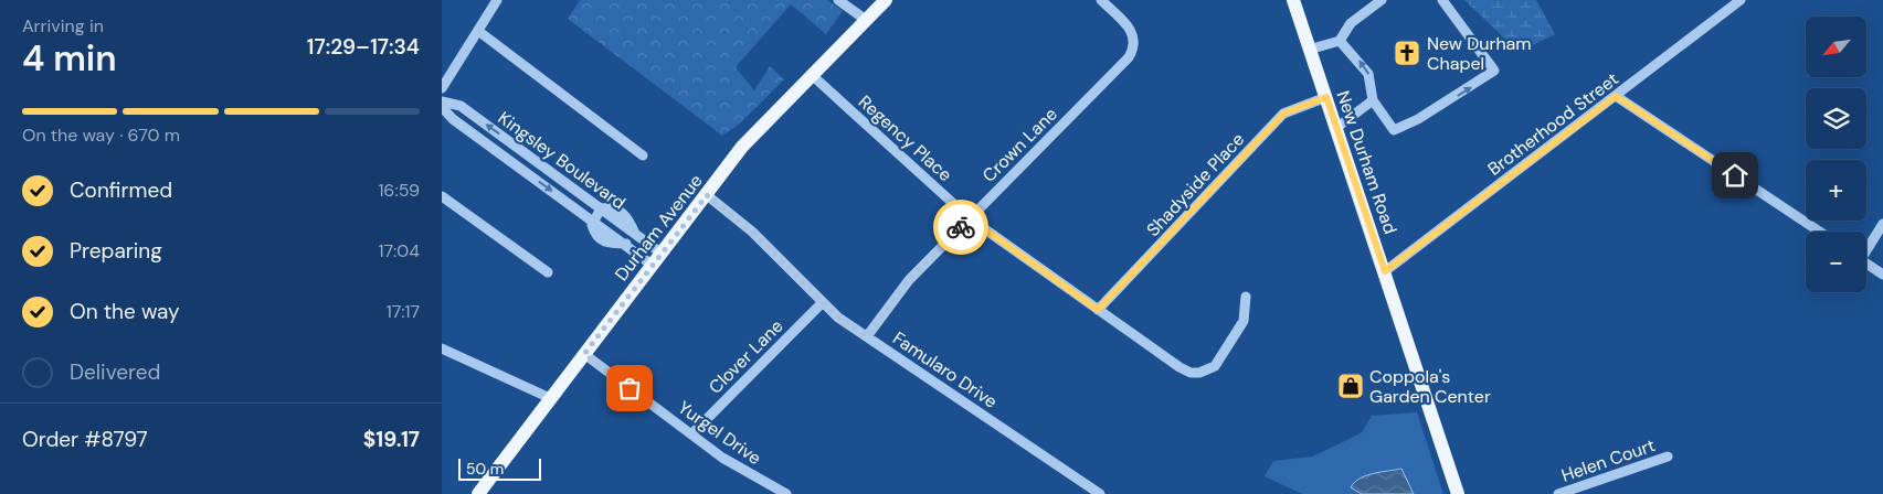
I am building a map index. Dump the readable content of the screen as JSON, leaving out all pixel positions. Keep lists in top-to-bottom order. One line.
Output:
{"streets":{"main road":["New Durham Road","Durham Avenue"],"street":["Brotherhood Street","Regency Place","Crown Lane","Kingsley Boulevard","Shadyside Place","Clover Lane","Famularo Drive","Yurgel Drive","Helen Court"]},"crossings":[["Brotherhood Street","New Durham Road"],["Regency Place","Crown Lane"],["Regency Place","Shadyside Place"],["Regency Place","Durham Avenue"],["Crown Lane","Famularo Drive"],["Kingsley Boulevard","Durham Avenue"],["New Durham Road","Shadyside Place"],["Durham Avenue","Famularo Drive"],["Durham Avenue","Yurgel Drive"],["Clover Lane","Famularo Drive"],["Clover Lane","Yurgel Drive"]],"places":{"church":["New Durham Chapel"],"shop":["Coppola's Garden Center"]},"scale_bar":"50 m","north":"bottom left","page":{"heading":["4 min","Arriving in","17:29–17:34"],"panel":["Order #8797","$19.17"],"map_buttons":["+","−"],"bar":"On the way · 670 m","list":[["Confirmed","16:59"],["Preparing","17:04"],["On the way","17:17"],"Delivered"],"scale":"50 m"}}
